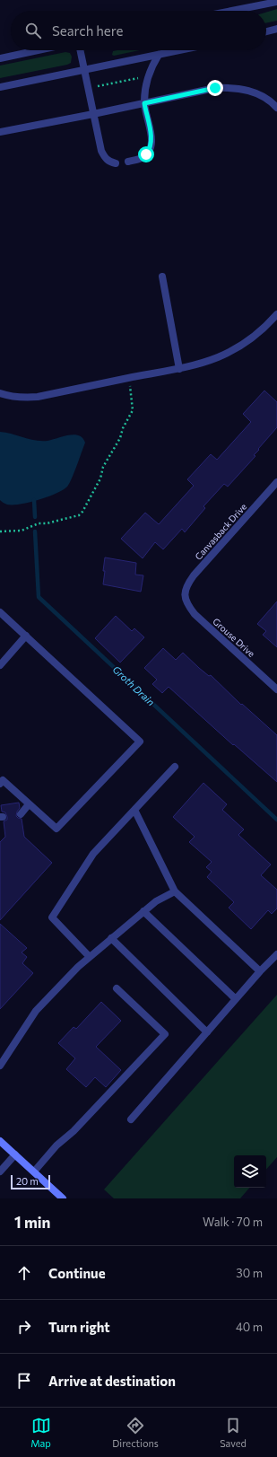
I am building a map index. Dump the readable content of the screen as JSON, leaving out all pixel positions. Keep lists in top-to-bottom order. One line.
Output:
{"streets":{"street":["Canvasback Drive","Grouse Drive"]},"crossings":[["Canvasback Drive","Grouse Drive"]],"water":["Groth Drain"],"scale_bar":"20 m","page":{"search":"Search here","scale":"20 m","heading":["1 min","Walk · 70 m"],"list":[["Continue","30 m"],["Turn right","40 m"],"Arrive at destination"],"nav":["Map","Directions","Saved"]}}
